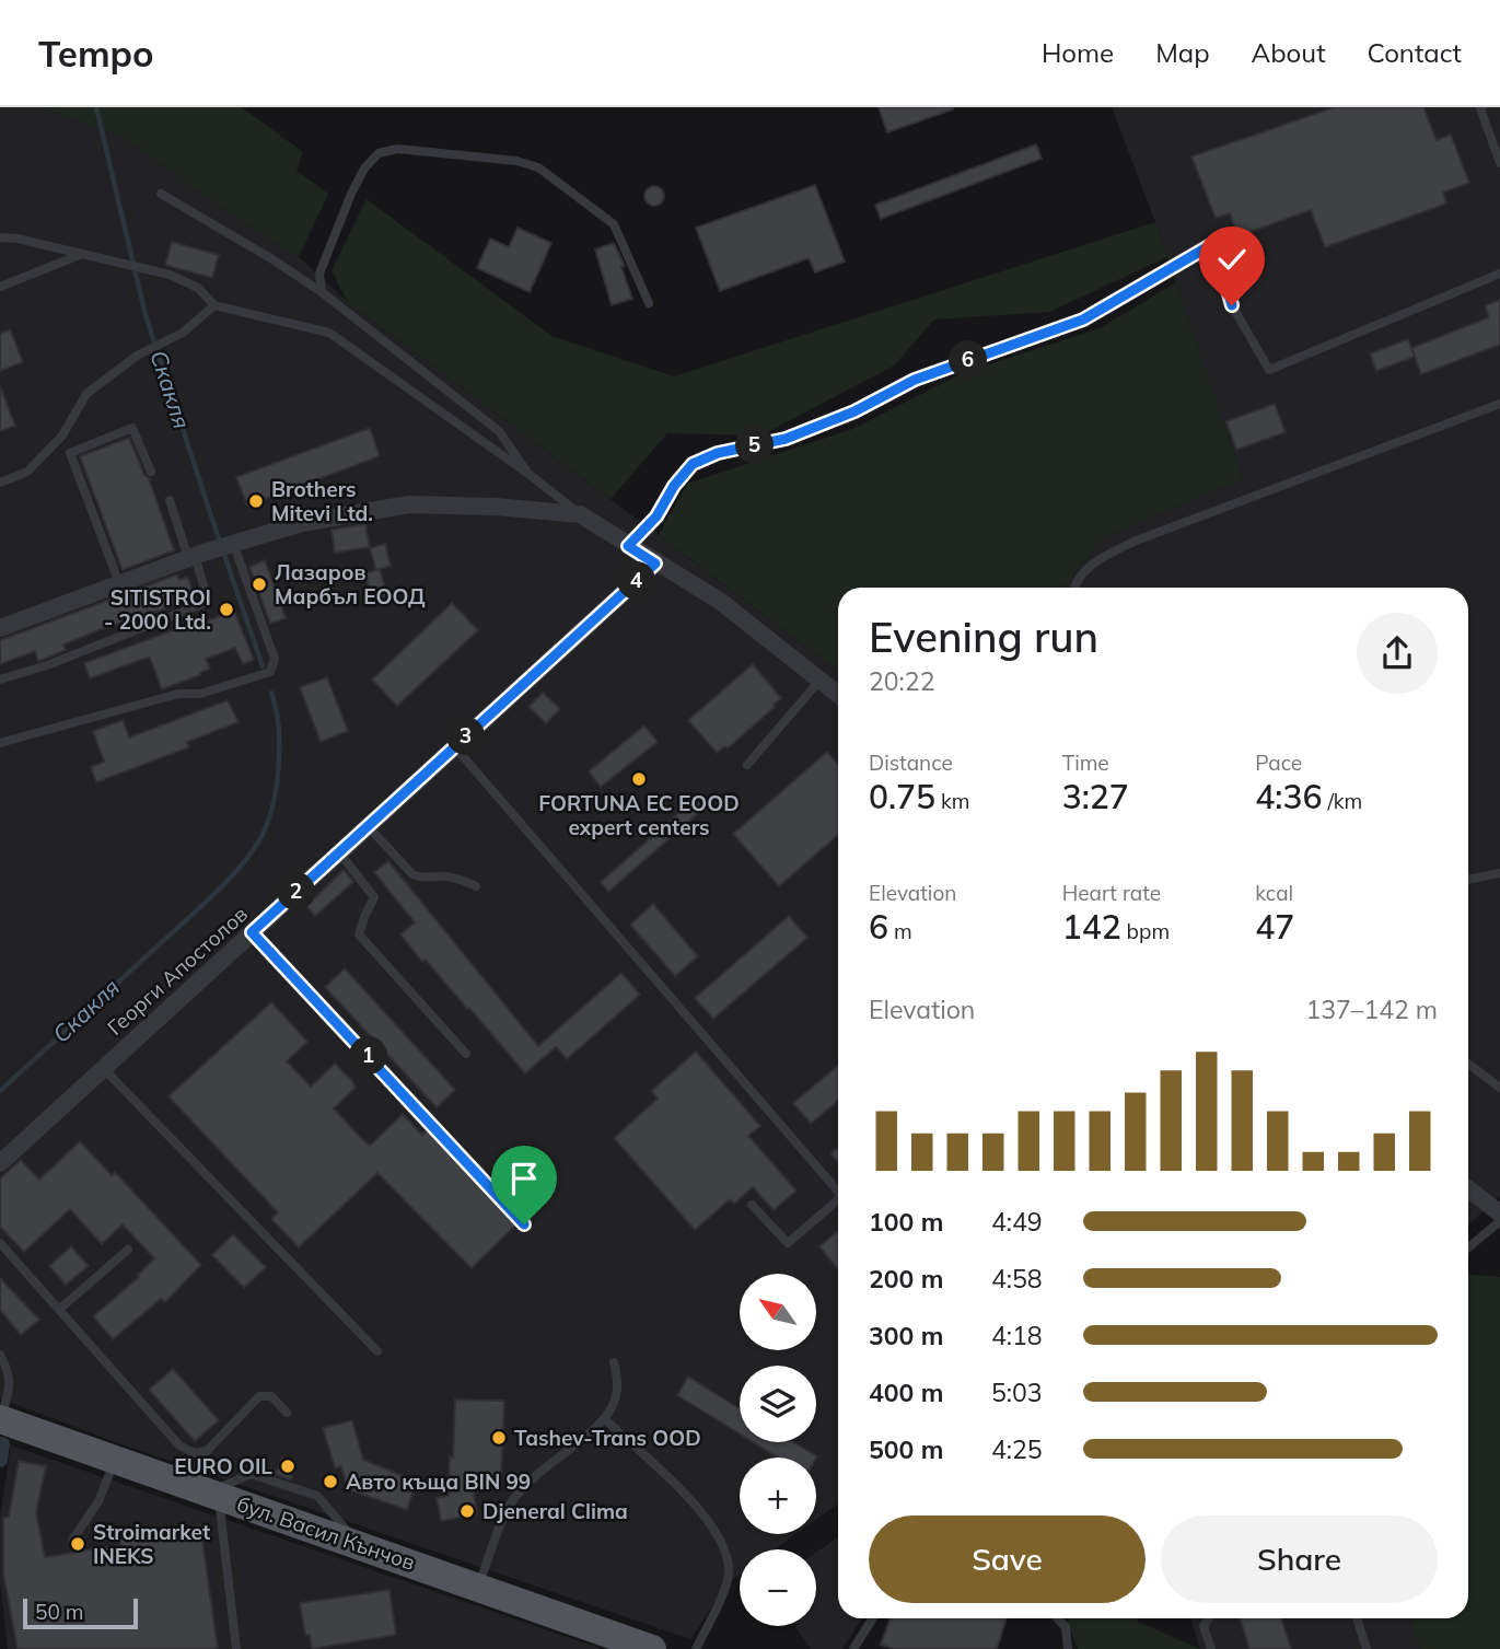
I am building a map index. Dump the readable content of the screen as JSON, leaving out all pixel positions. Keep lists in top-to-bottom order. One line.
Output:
{"streets":{"main road":["бул. Васил Кънчов"],"street":["Георги Апостолов"]},"water":["Скакля"],"places":["Brothers Mitevi Ltd.","Лазаров Марбъл ЕООД","SITISTROI - 2000 Ltd.","FORTUNA EC EOOD expert centers","Tashev-Trans OOD","EURO OIL","Авто къща BIN 99","Djeneral Clima","Stroimarket INEKS"],"scale_bar":"50 m","north":"top left","page":{"header":"Tempo","nav":["Home","Map","About","Contact"],"pins":["6","5","4","3","2","1"],"heading":["Evening run","20:22"],"stats":[["Distance","0.75 km"],["Time","3:27"],["Pace","4:36 /km"],["Elevation","6 m"],["Heart rate","142 bpm"],["kcal","47"]],"chart":["Elevation","137–142 m"],"list":[{"name":"100 m","note":"4:49"},{"name":"200 m","note":"4:58"},{"name":"300 m","note":"4:18"},{"name":"400 m","note":"5:03"},{"name":"500 m","note":"4:25"}],"map_buttons":["+","−"],"buttons":["Save","Share"],"scale":"50 m"}}
